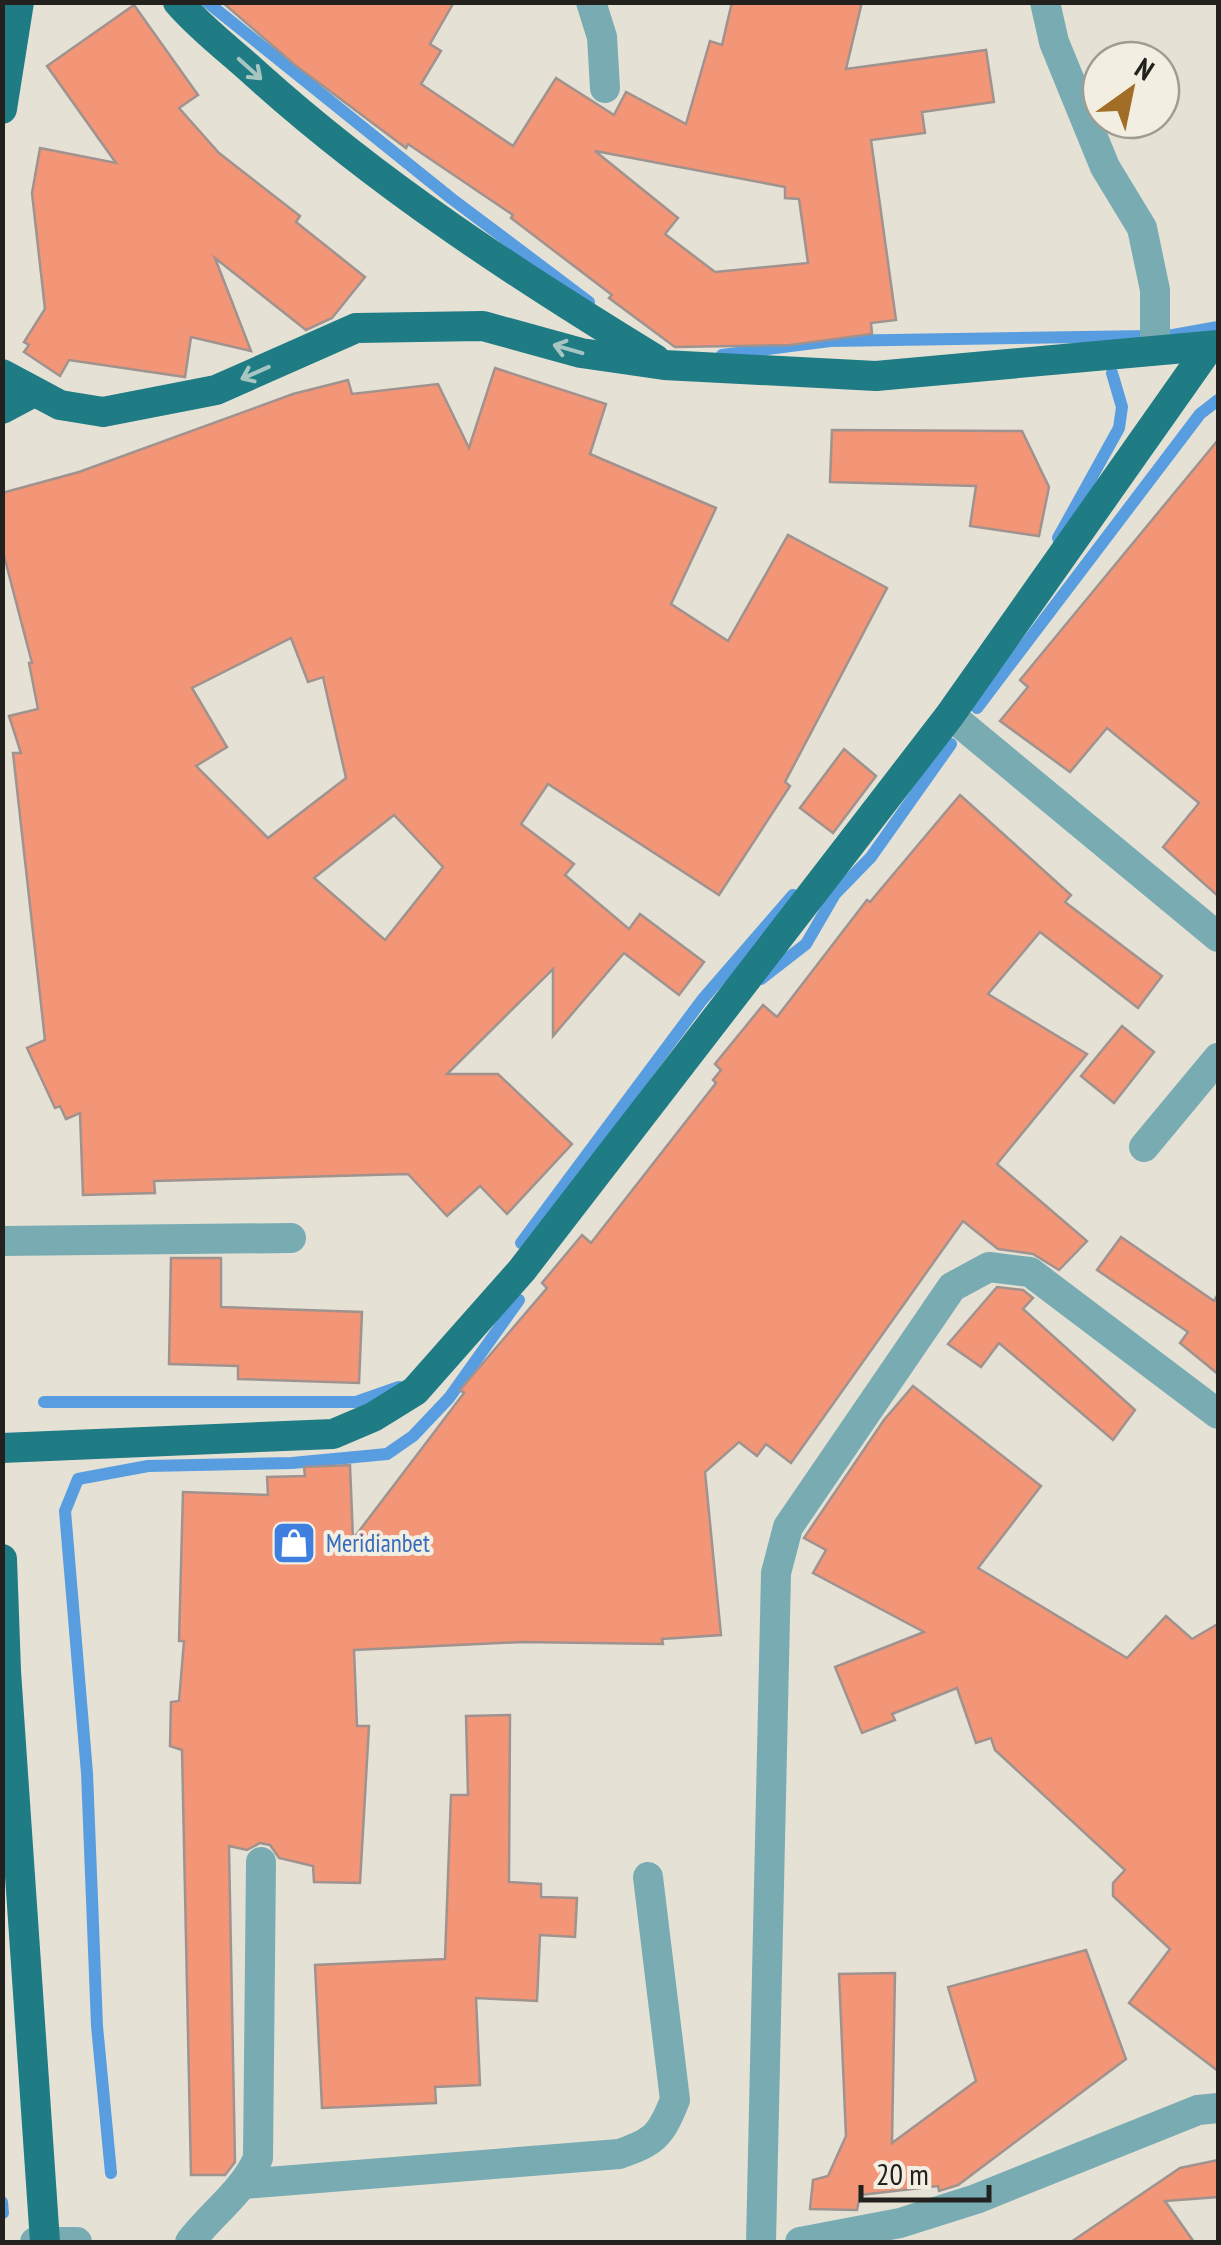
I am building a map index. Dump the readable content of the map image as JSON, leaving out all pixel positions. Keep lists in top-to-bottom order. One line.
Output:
{"places":{"shop":["Meridianbet"]},"scale_bar":"20 m","north":"top right"}
